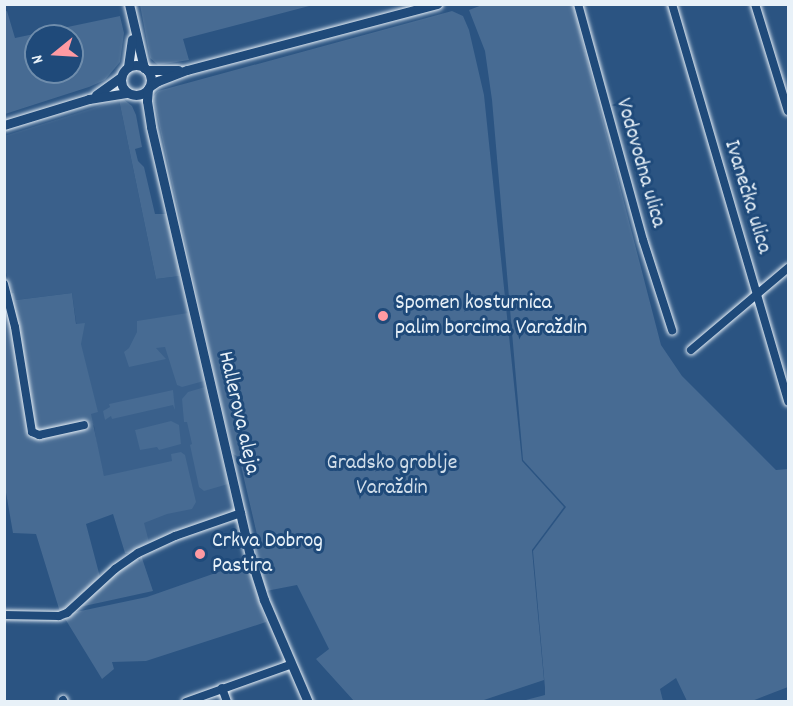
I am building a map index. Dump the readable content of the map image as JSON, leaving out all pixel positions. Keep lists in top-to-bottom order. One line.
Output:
{"streets":{"main road":["Hallerova aleja"],"street":["Vodovodna ulica","Ivanečka ulica"]},"parks":["Gradsko groblje Varaždin"],"places":["Spomen kosturnica palim borcima Varaždin","Crkva Dobrog Pastira"],"north":"left"}
